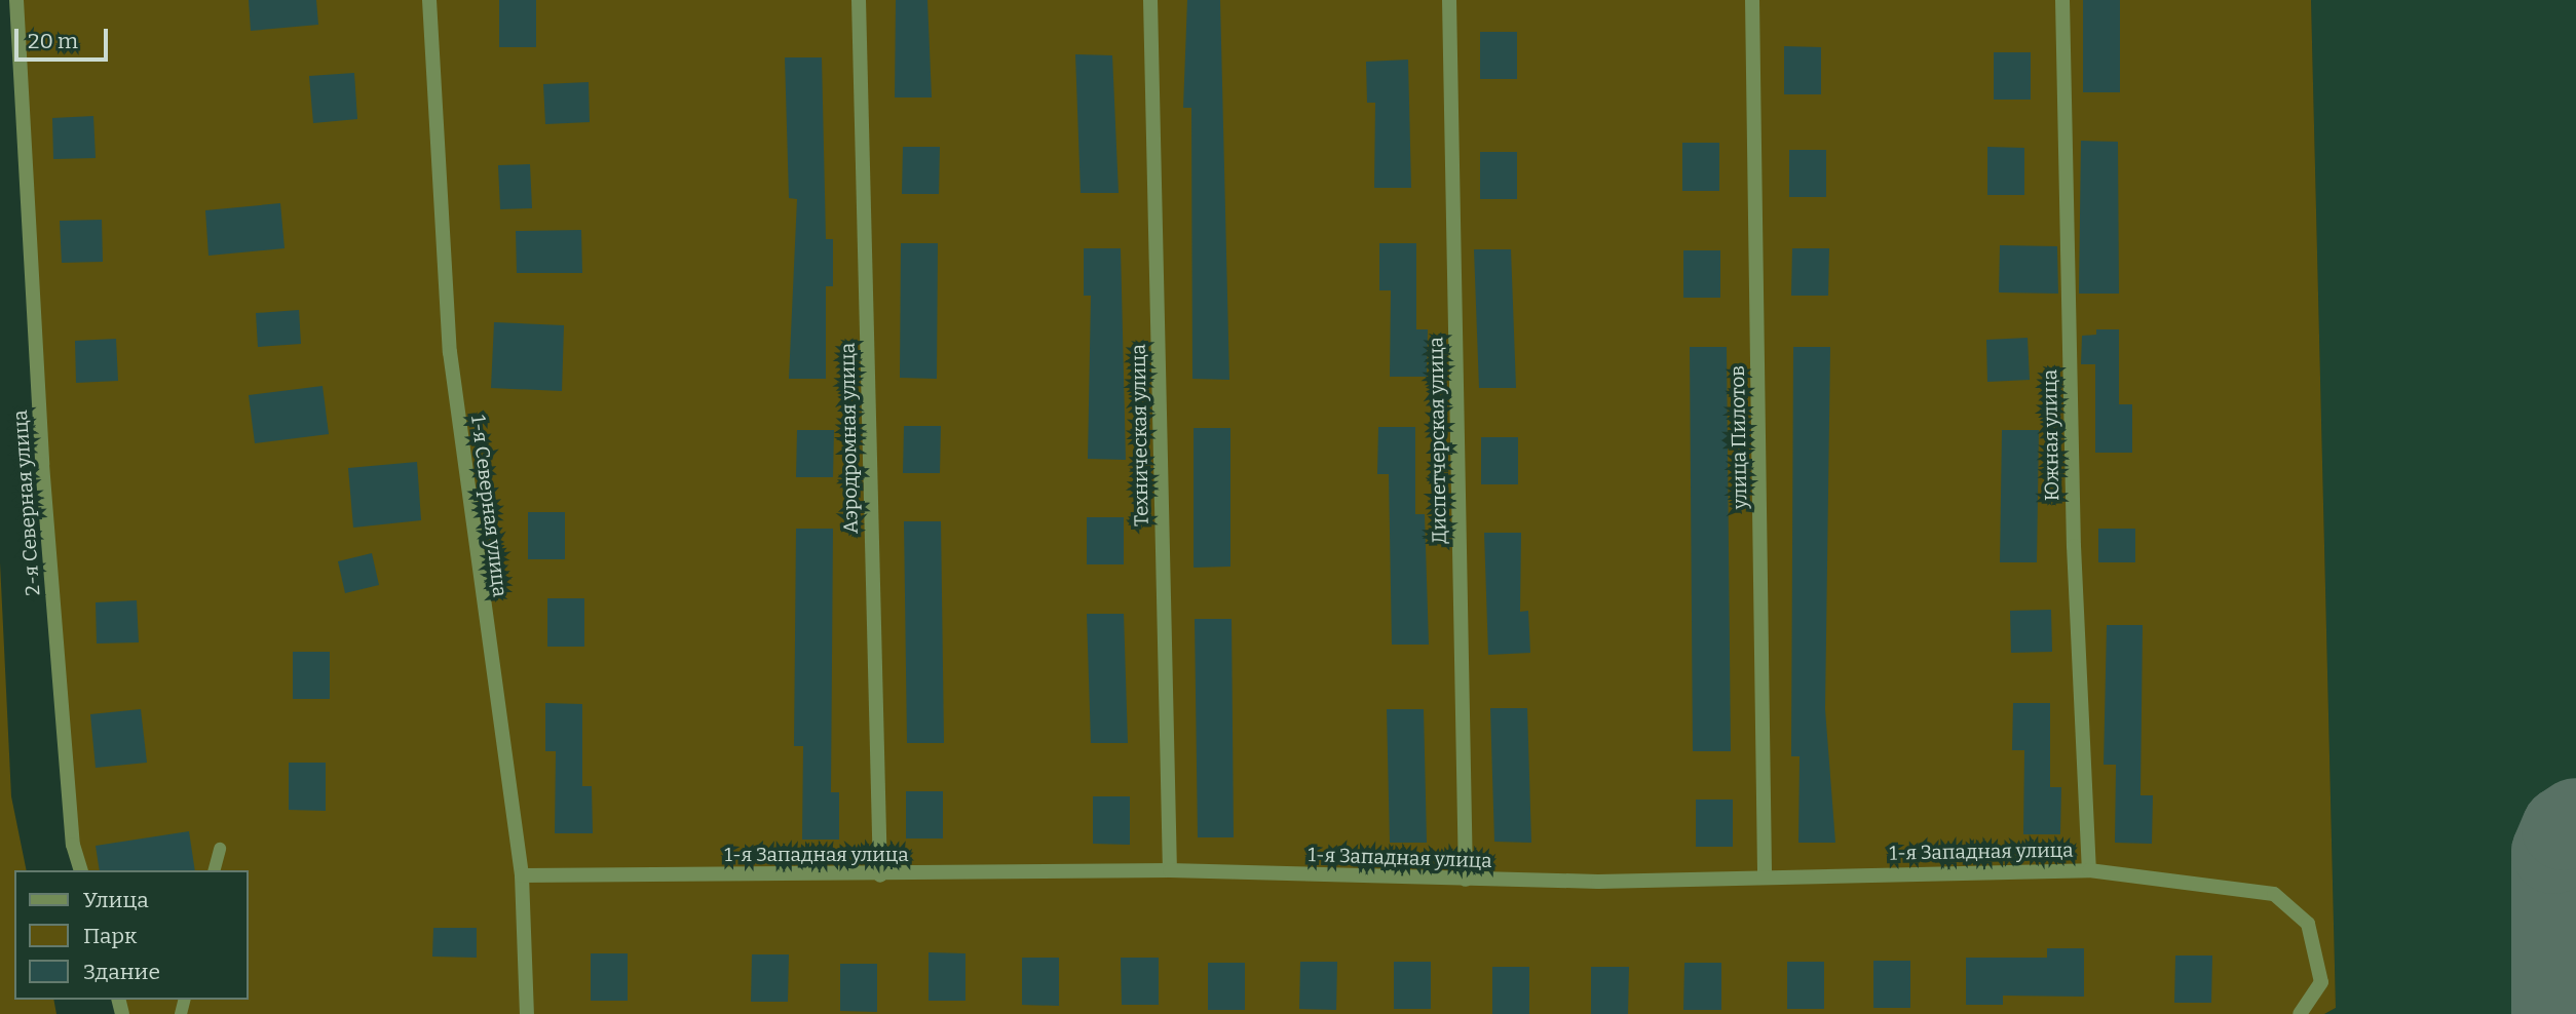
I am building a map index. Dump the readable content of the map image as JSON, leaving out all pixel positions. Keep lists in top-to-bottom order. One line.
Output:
{"streets":{"street":["Техническая улица","Южная улица","улица Пилотов","Аэродромная улица","Диспетчерская улица","2-я Северная улица","1-я Северная улица","1-я Западная улица"]},"crossings":[["Техническая улица","1-я Западная улица"],["Южная улица","1-я Западная улица"],["улица Пилотов","1-я Западная улица"],["Аэродромная улица","1-я Западная улица"],["Диспетчерская улица","1-я Западная улица"],["1-я Северная улица","1-я Западная улица"]],"legend":["Улица","Парк","Здание"],"scale_bar":"20 m"}
